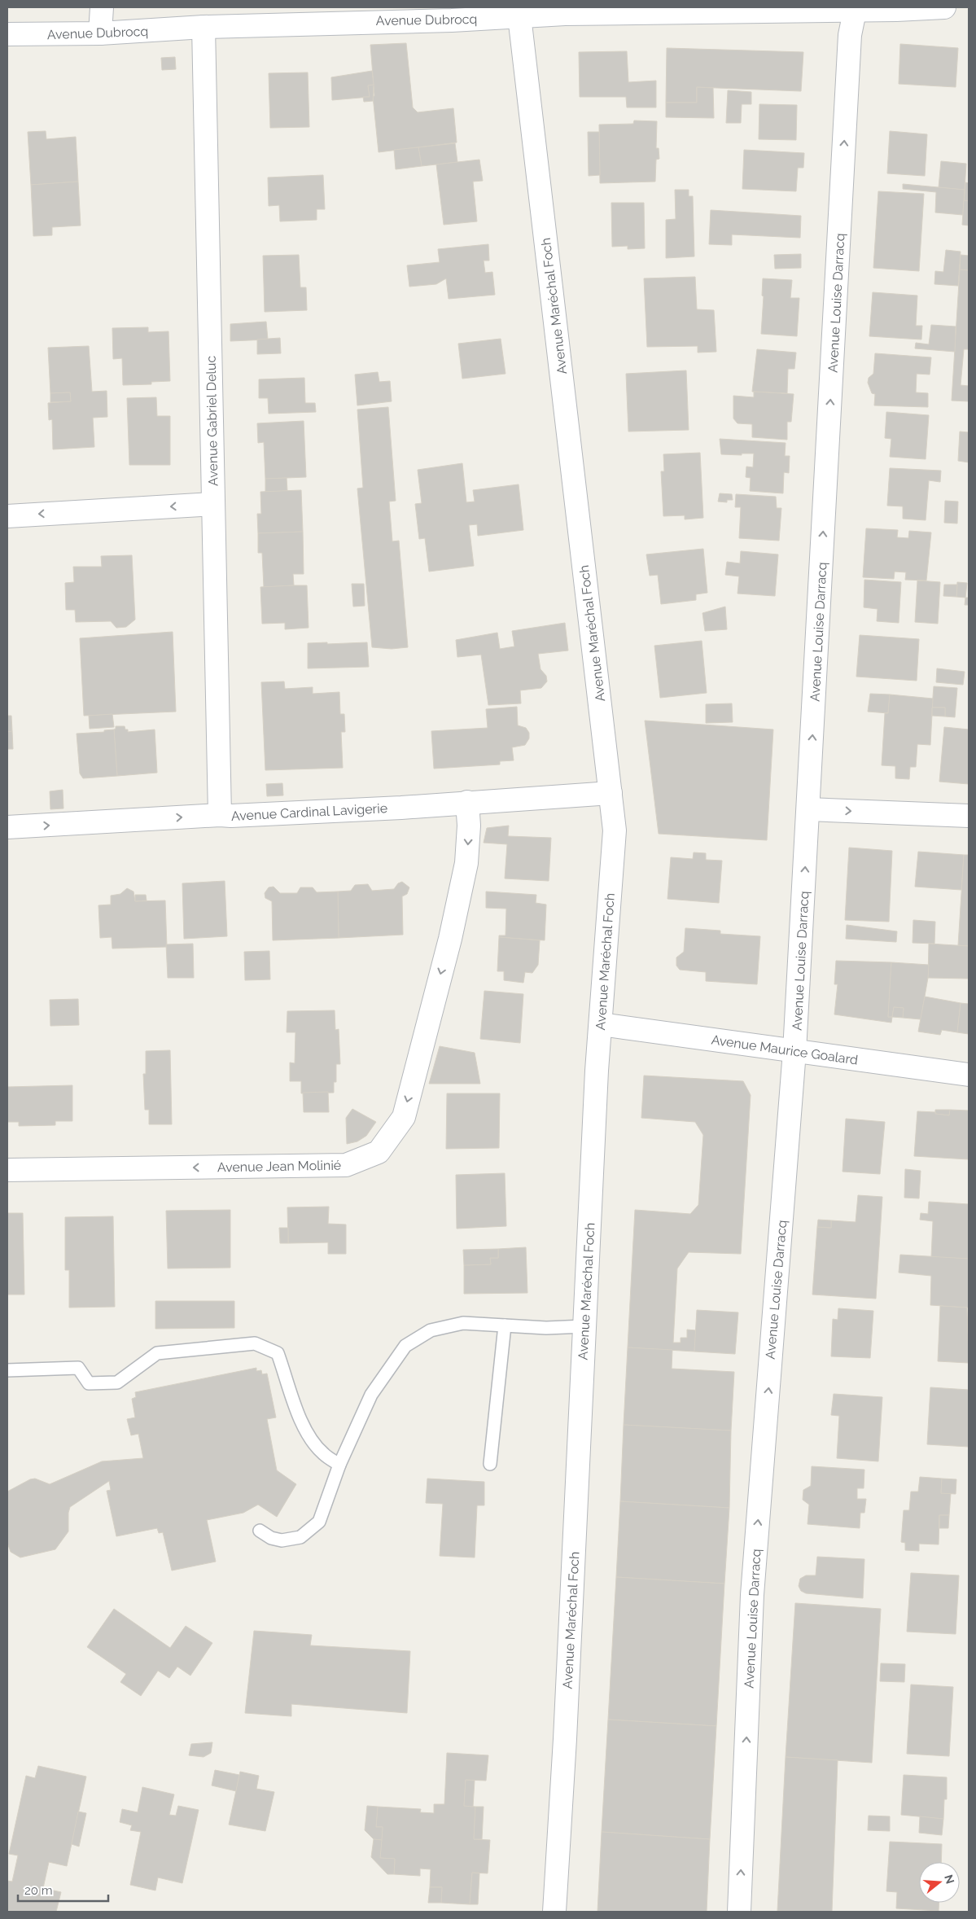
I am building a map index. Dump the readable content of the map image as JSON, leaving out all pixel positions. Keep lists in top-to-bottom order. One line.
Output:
{"streets":{"street":["Avenue Dubrocq","Avenue Louise Darracq","Avenue Maréchal Foch","Avenue Gabriel Deluc","Avenue Cardinal Lavigerie","Avenue Maurice Goalard","Avenue Jean Molinié"]},"crossings":[["Avenue Dubrocq","Avenue Louise Darracq"],["Avenue Dubrocq","Avenue Maréchal Foch"],["Avenue Dubrocq","Avenue Gabriel Deluc"],["Avenue Louise Darracq","Avenue Maurice Goalard"],["Avenue Maréchal Foch","Avenue Cardinal Lavigerie"],["Avenue Maréchal Foch","Avenue Maurice Goalard"],["Avenue Gabriel Deluc","Avenue Cardinal Lavigerie"],["Avenue Cardinal Lavigerie","Avenue Jean Molinié"]],"one_way":["Avenue Louise Darracq","Avenue Cardinal Lavigerie"],"scale_bar":"20 m","north":"right"}
